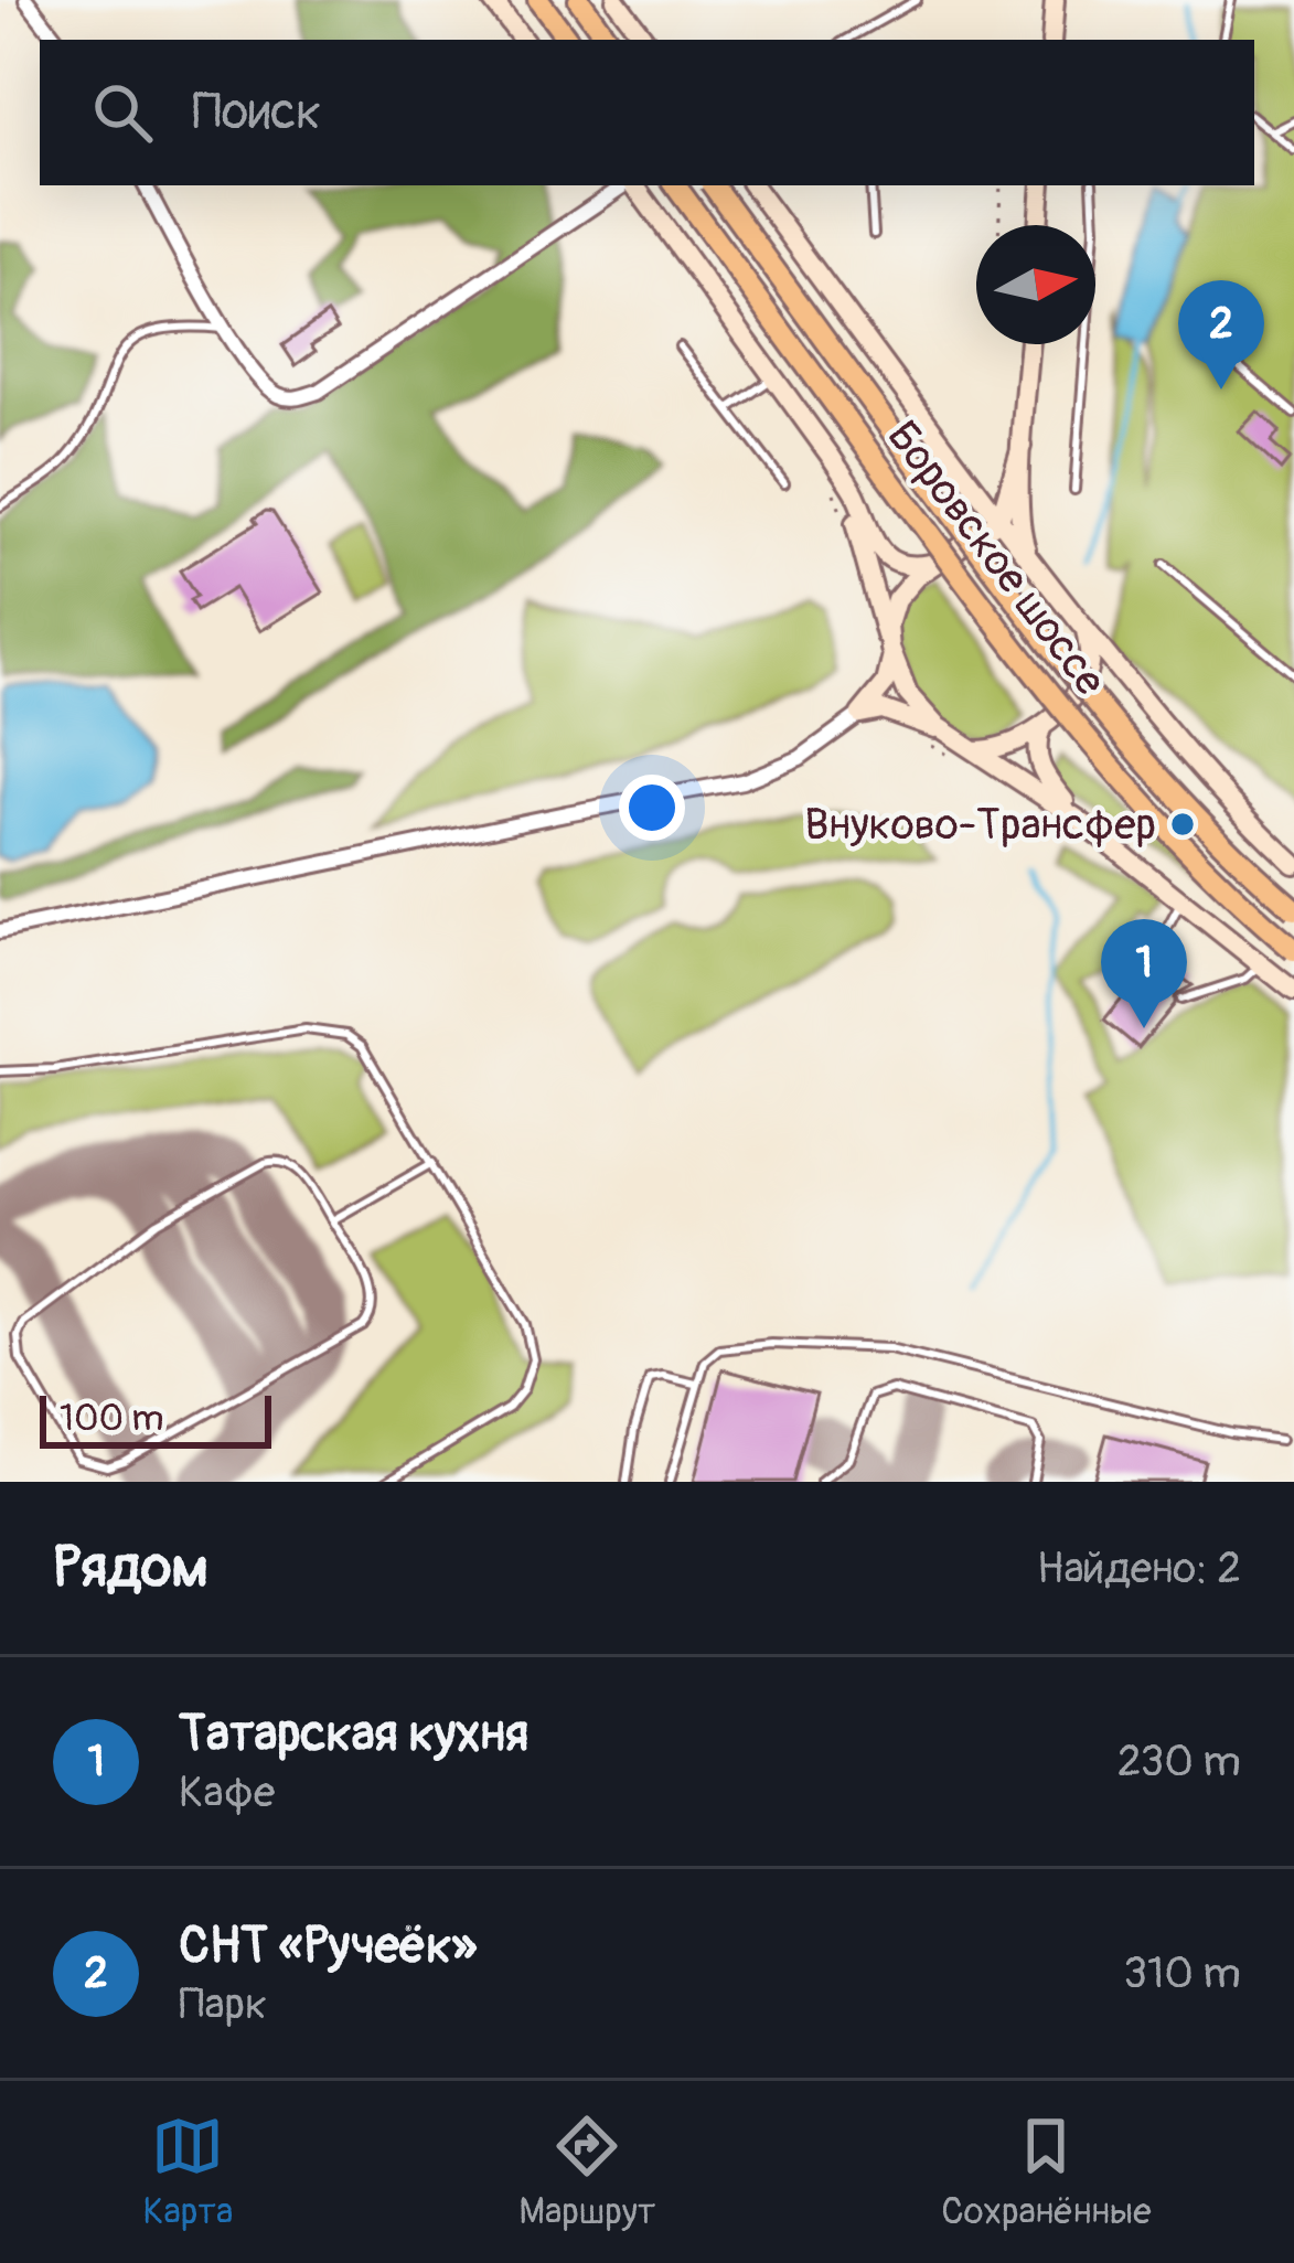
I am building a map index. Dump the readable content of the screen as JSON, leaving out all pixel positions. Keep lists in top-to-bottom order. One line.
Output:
{"streets":{"main road":["Боровское шоссе"]},"places":["Внуково-Трансфер"],"scale_bar":"100 m","north":"right","page":{"search":"Поиск","pins":["2","1"],"scale":"100 m","heading":["Рядом","Найдено: 2"],"list":[{"mark":"1","name":"Татарская кухня","note":"Кафе","value":"230 m"},{"mark":"2","name":"СНТ «Ручеёк»","note":"Парк","value":"310 m"}],"nav":["Карта","Маршрут","Сохранённые"]}}
